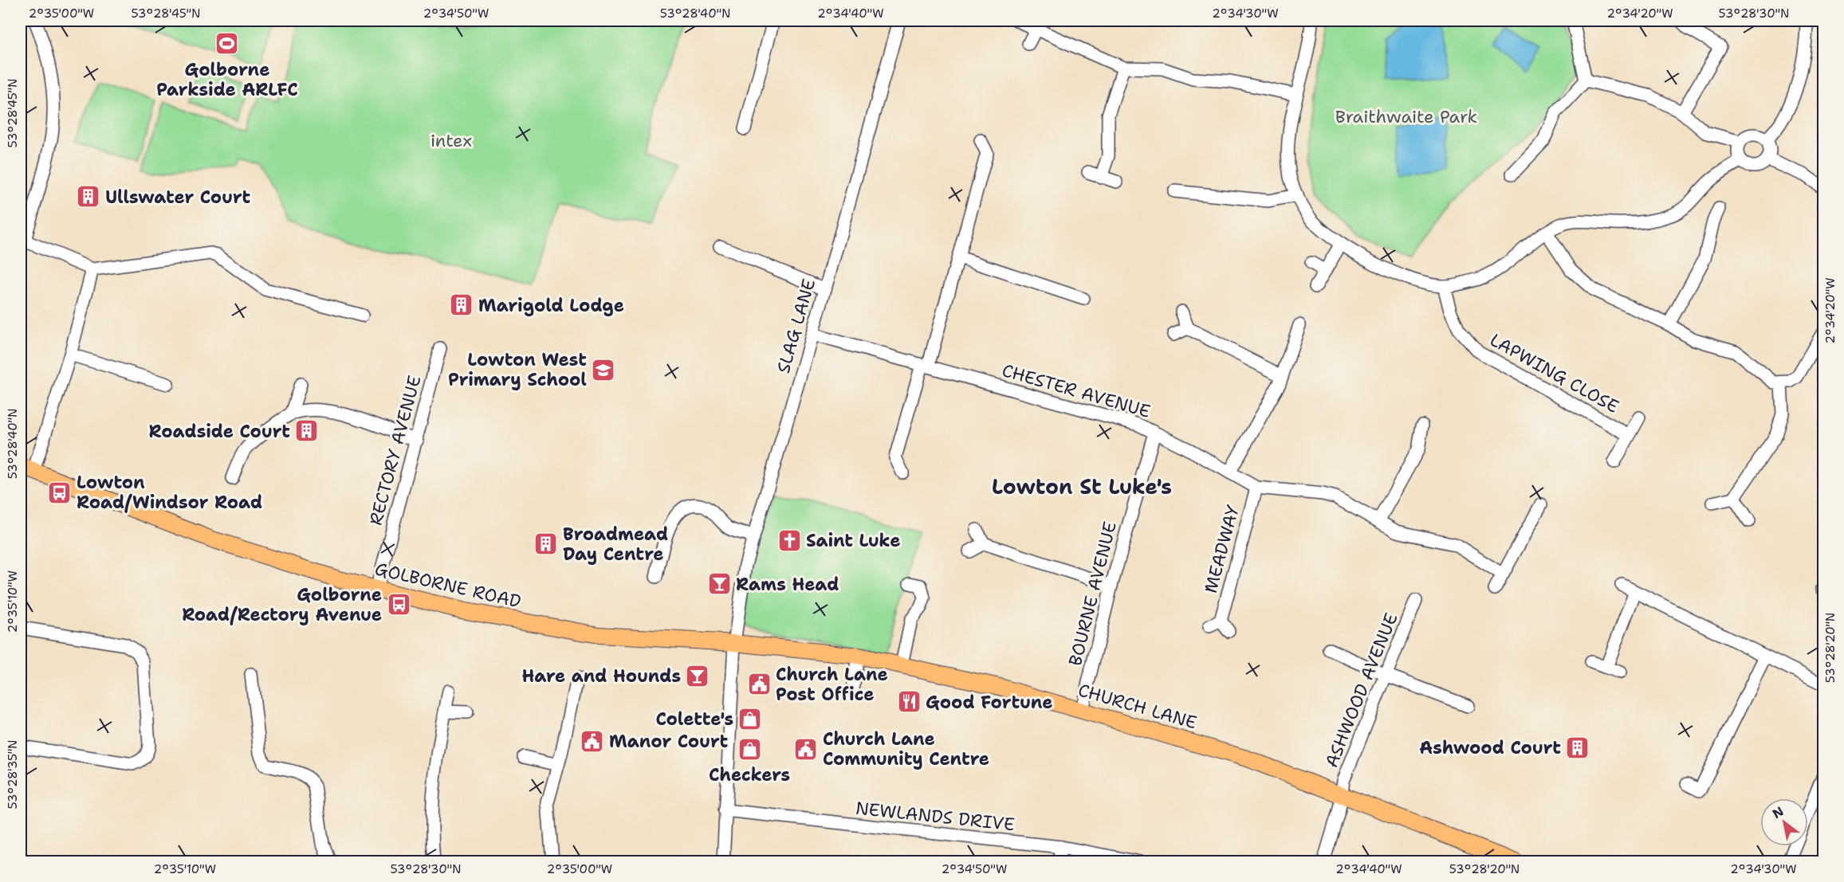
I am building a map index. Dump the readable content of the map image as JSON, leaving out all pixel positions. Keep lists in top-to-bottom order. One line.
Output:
{"streets":{"main road":["GOLBORNE ROAD","CHURCH LANE"],"street":["SLAG LANE","LAPWING CLOSE","CHESTER AVENUE","RECTORY AVENUE","MEADWAY","BOURNE AVENUE","ASHWOOD AVENUE","NEWLANDS DRIVE"]},"crossings":[["SLAG LANE","CHESTER AVENUE"],["SLAG LANE","GOLBORNE ROAD"],["SLAG LANE","CHURCH LANE"],["SLAG LANE","NEWLANDS DRIVE"],["CHESTER AVENUE","MEADWAY"],["CHESTER AVENUE","BOURNE AVENUE"],["RECTORY AVENUE","GOLBORNE ROAD"],["GOLBORNE ROAD","CHURCH LANE"],["BOURNE AVENUE","CHURCH LANE"],["ASHWOOD AVENUE","CHURCH LANE"]],"districts":["Lowton St Luke's"],"parks":["Braithwaite Park","intex"],"places":{"sports":["Golborne Parkside ARLFC"],"building":["Ullswater Court","Marigold Lodge","Roadside Court","Broadmead Day Centre","Ashwood Court"],"school or university":["Lowton West Primary School"],"bus stop":["Lowton Road/Windsor Road","Golborne Road/Rectory Avenue"],"church":["Saint Luke"],"bar":["Rams Head","Hare and Hounds"],"public building":["Church Lane Post Office","Manor Court","Church Lane Community Centre"],"restaurant":["Good Fortune"],"shop":["Colette's","Checkers"]},"north":"top left","coordinates":["2°35'00\"W","53°28'45\"N","2°34'50\"W","53°28'40\"N","2°34'40\"W","2°34'30\"W","2°34'20\"W","53°28'30\"N","2°35'10\"W","53°28'20\"N","53°28'35\"N"]}
